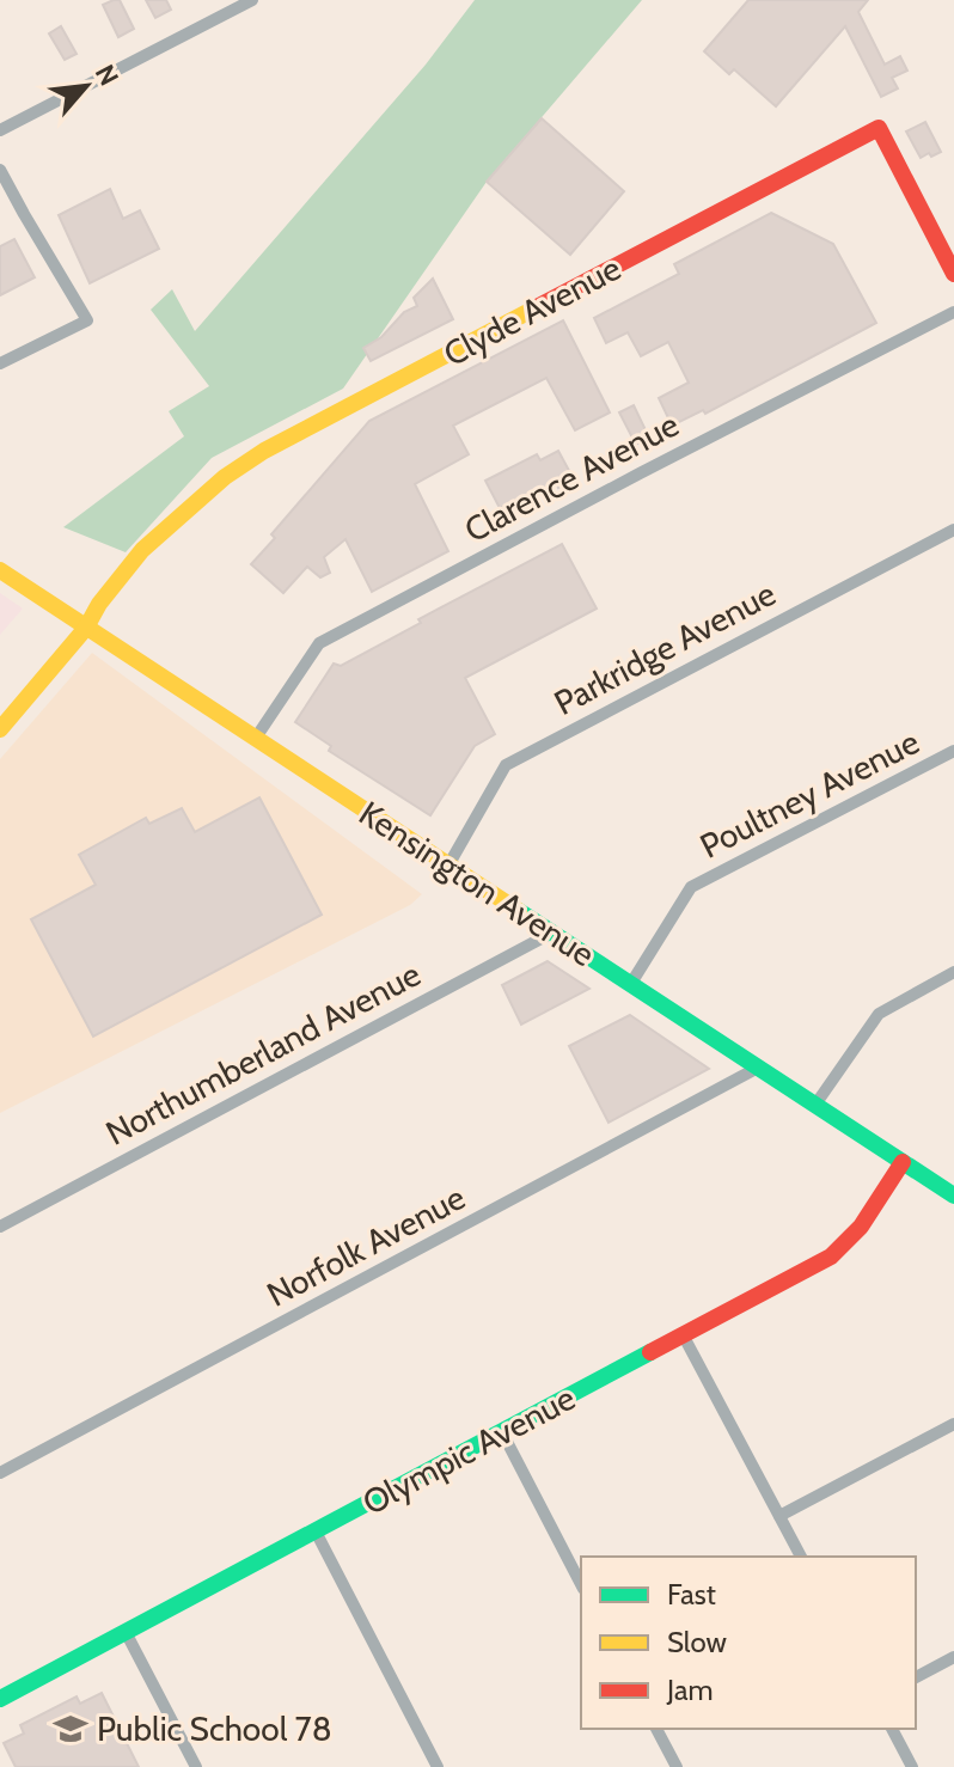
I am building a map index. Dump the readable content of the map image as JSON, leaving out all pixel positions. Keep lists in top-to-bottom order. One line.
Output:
{"streets":{"street":["Clyde Avenue","Clarence Avenue","Parkridge Avenue","Poultney Avenue","Kensington Avenue","Northumberland Avenue","Norfolk Avenue","Olympic Avenue"]},"crossings":[["Clyde Avenue","Kensington Avenue"],["Clarence Avenue","Kensington Avenue"],["Parkridge Avenue","Kensington Avenue"],["Poultney Avenue","Kensington Avenue"],["Kensington Avenue","Northumberland Avenue"],["Kensington Avenue","Norfolk Avenue"],["Kensington Avenue","Olympic Avenue"]],"places":{"school or university":["Public School 78"]},"legend":["Fast","Slow","Jam"],"north":"top right"}
